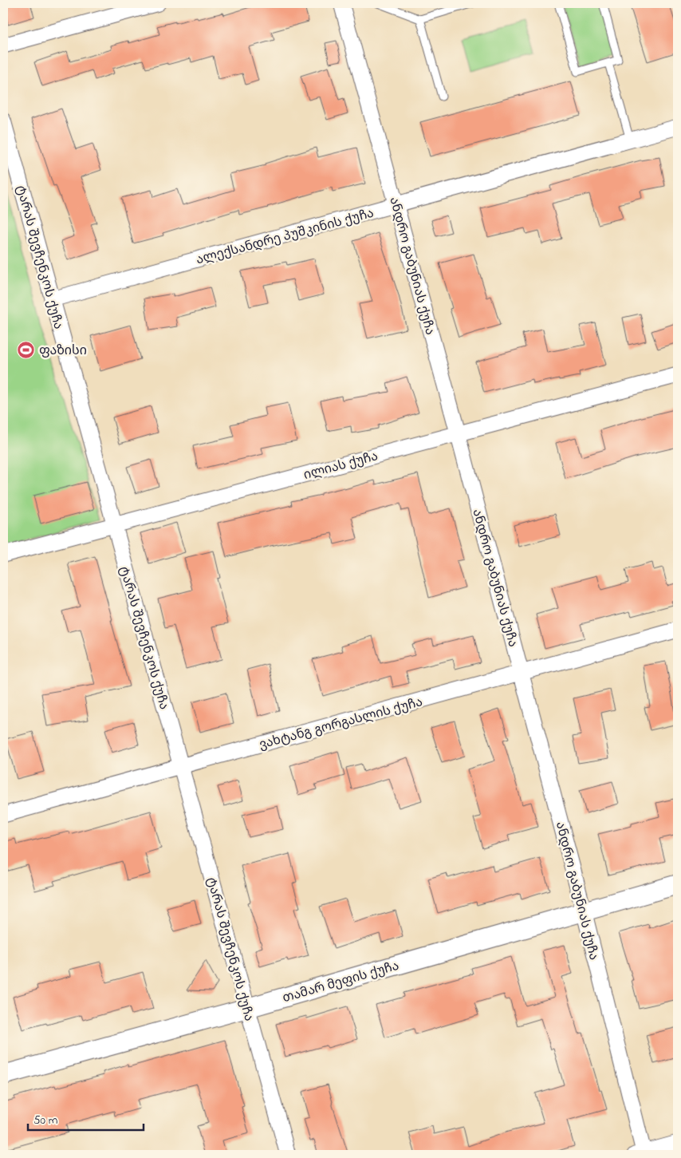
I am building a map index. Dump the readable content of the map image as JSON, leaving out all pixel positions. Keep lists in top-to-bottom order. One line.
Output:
{"streets":{"street":["ალექსანდრე პუშკინის ქუჩა","ტარას შევჩენკოს ქუჩა","ანდრო გაბუნიას ქუჩა","ილიას ქუჩა","ვახტანგ გორგასლის ქუჩა","თამარ მეფის ქუჩა"]},"crossings":[["ალექსანდრე პუშკინის ქუჩა","ტარას შევჩენკოს ქუჩა"],["ალექსანდრე პუშკინის ქუჩა","ანდრო გაბუნიას ქუჩა"],["ტარას შევჩენკოს ქუჩა","ილიას ქუჩა"],["ტარას შევჩენკოს ქუჩა","ვახტანგ გორგასლის ქუჩა"],["ტარას შევჩენკოს ქუჩა","თამარ მეფის ქუჩა"],["ანდრო გაბუნიას ქუჩა","ილიას ქუჩა"],["ანდრო გაბუნიას ქუჩა","ვახტანგ გორგასლის ქუჩა"],["ანდრო გაბუნიას ქუჩა","თამარ მეფის ქუჩა"]],"places":{"sports":["ფაზისი"]},"scale_bar":"50 m"}
